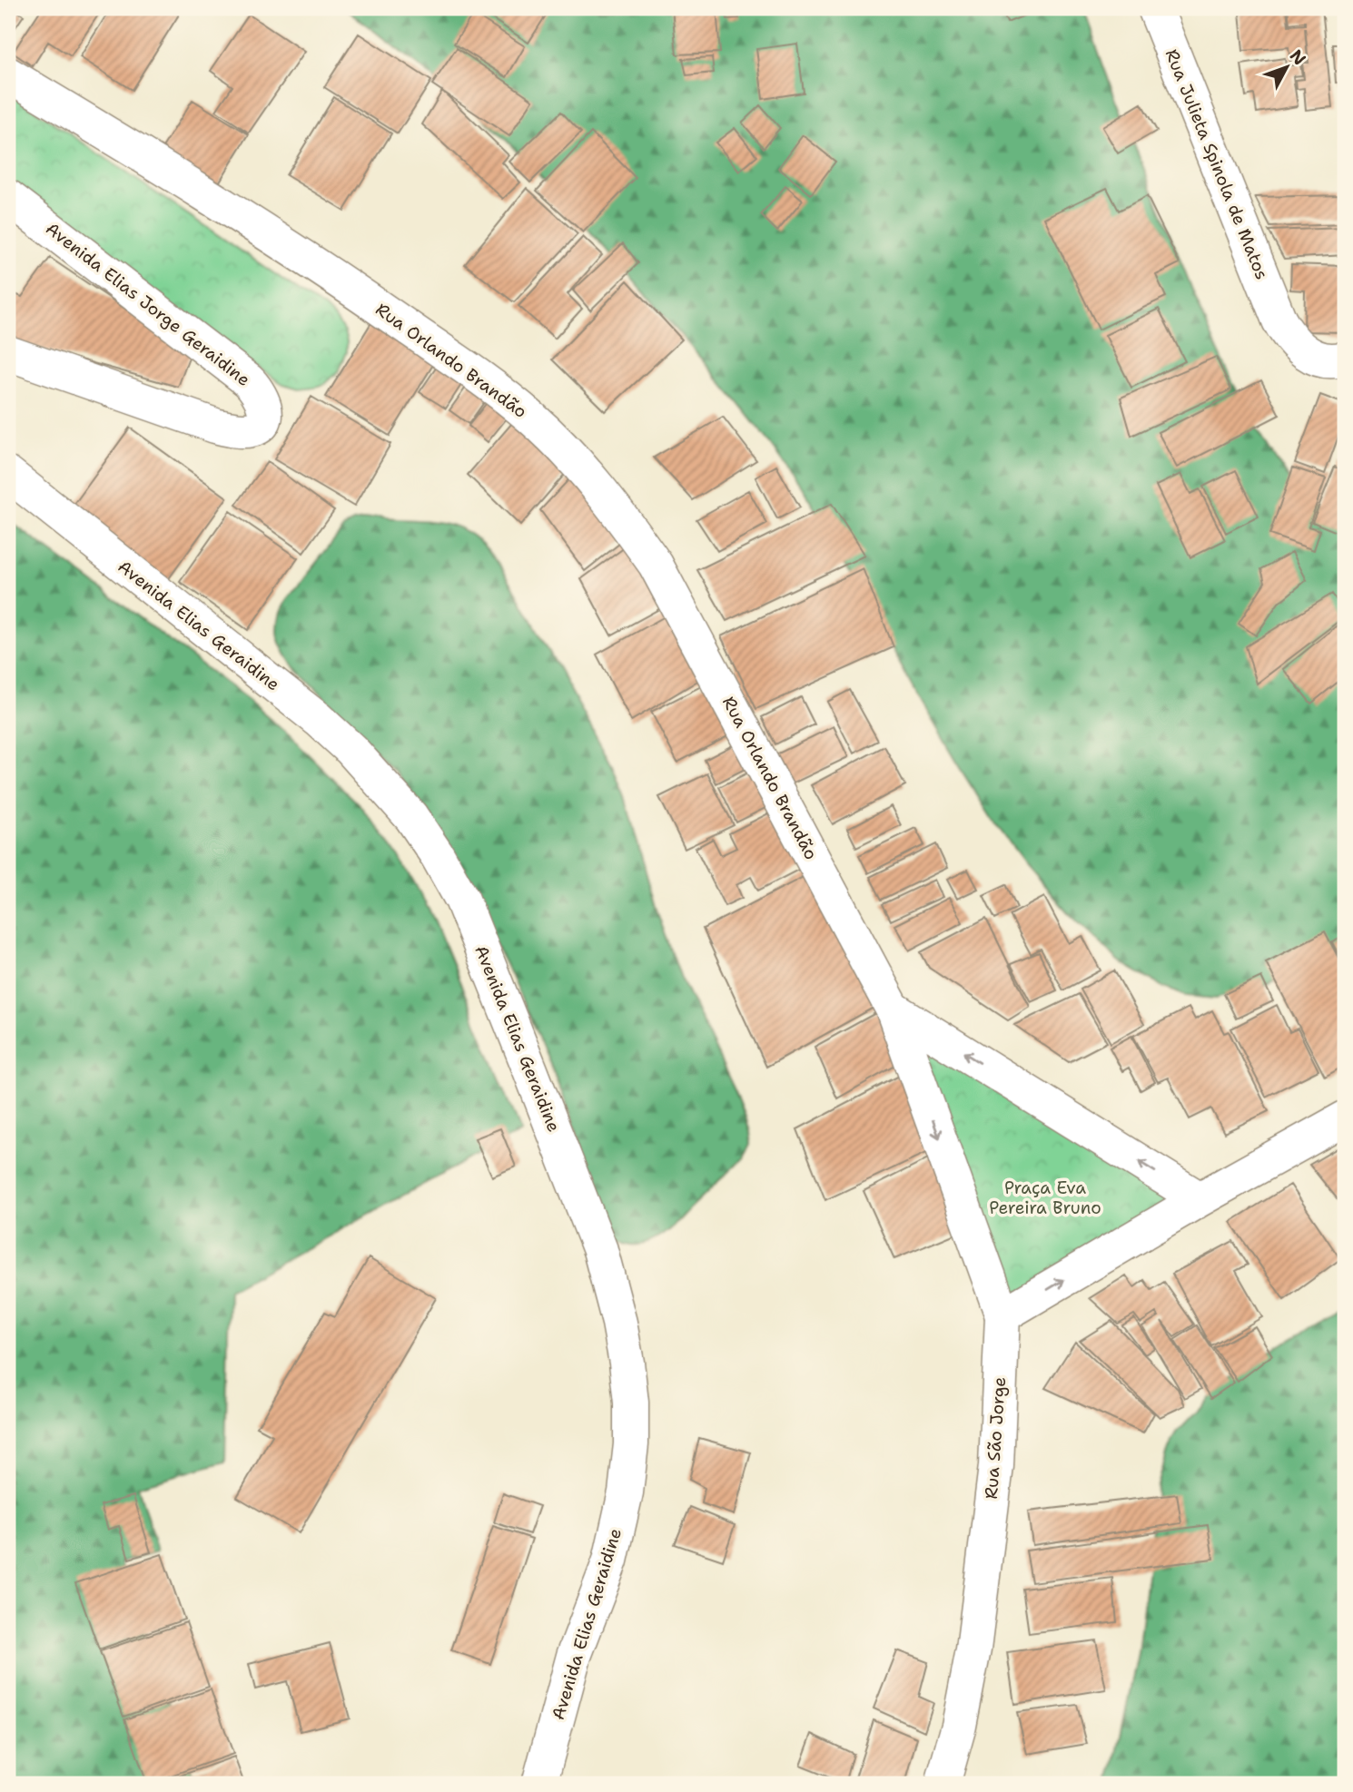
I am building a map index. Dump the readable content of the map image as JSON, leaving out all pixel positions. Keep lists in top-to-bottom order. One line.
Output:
{"streets":{"street":["Rua Julieta Spinola de Matos","Avenida Elias Jorge Geraidine","Rua Orlando Brandão","Avenida Elias Geraidine","Rua São Jorge"]},"crossings":[["Rua Orlando Brandão","Rua São Jorge"]],"parks":["Praça Eva Pereira Bruno"],"north":"top right"}
